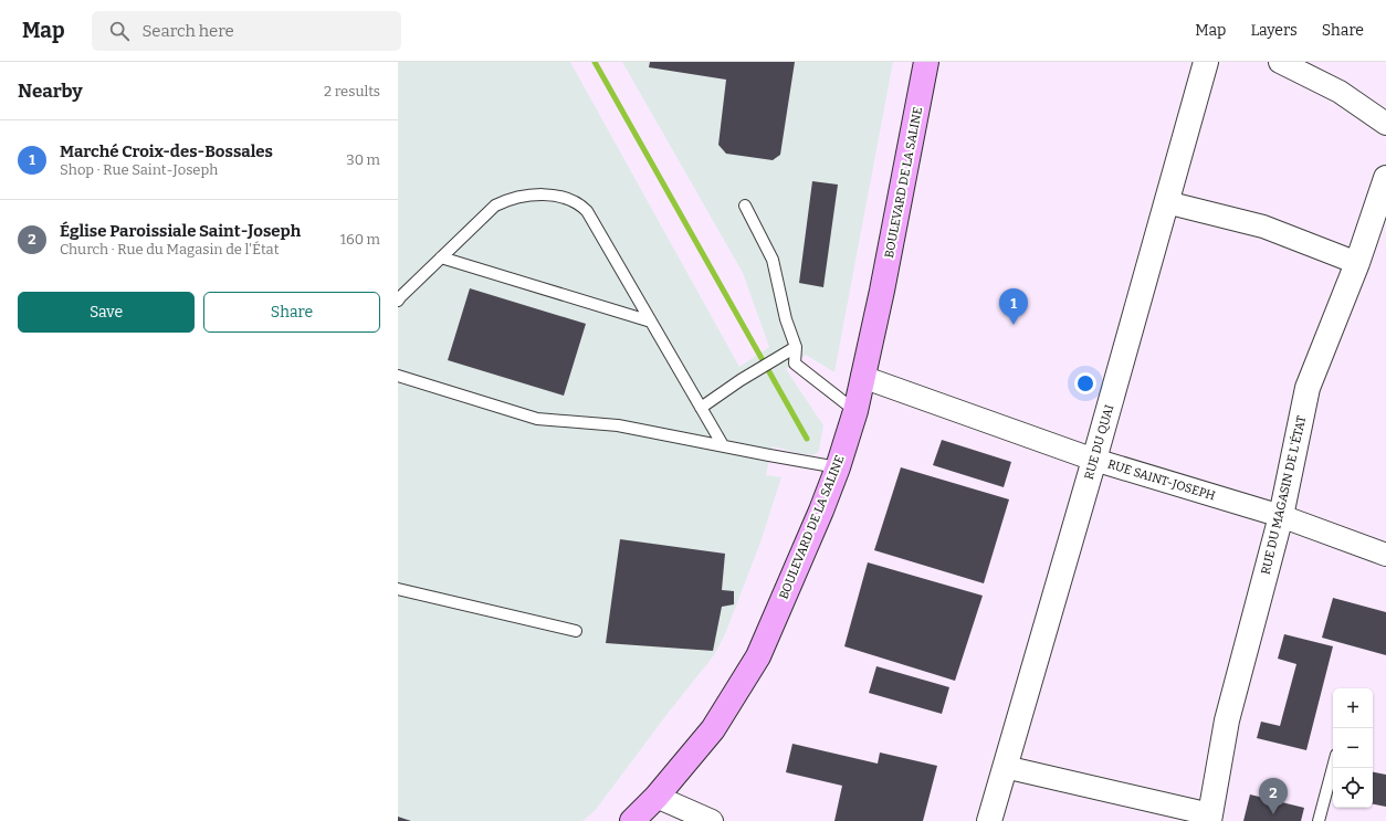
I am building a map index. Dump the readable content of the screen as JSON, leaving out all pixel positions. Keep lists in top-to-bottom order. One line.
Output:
{"streets":{"main road":["BOULEVARD DE LA SALINE"],"street":["RUE DU QUAI","RUE SAINT-JOSEPH","RUE DU MAGASIN DE L'ÉTAT"]},"crossings":[["BOULEVARD DE LA SALINE","RUE SAINT-JOSEPH"],["RUE DU QUAI","RUE SAINT-JOSEPH"],["RUE SAINT-JOSEPH","RUE DU MAGASIN DE L'ÉTAT"]],"page":{"header":"Map","search":"Search here","nav":["Map","Layers","Share"],"heading":["Nearby","2 results"],"list":[{"mark":"1","name":"Marché Croix-des-Bossales","note":"Shop · Rue Saint-Joseph","value":"30 m"},{"mark":"2","name":"Église Paroissiale Saint-Joseph","note":"Church · Rue du Magasin de l'État","value":"160 m"}],"buttons":["Save","Share"],"pins":["1","2"],"map_buttons":["+","−"]}}
